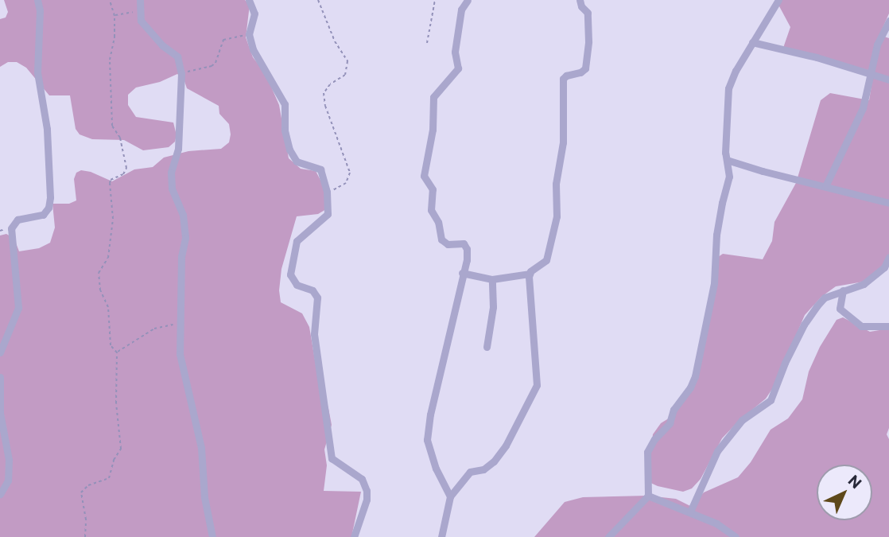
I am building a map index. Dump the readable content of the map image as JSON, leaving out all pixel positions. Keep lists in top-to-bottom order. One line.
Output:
{"north":"top right"}
